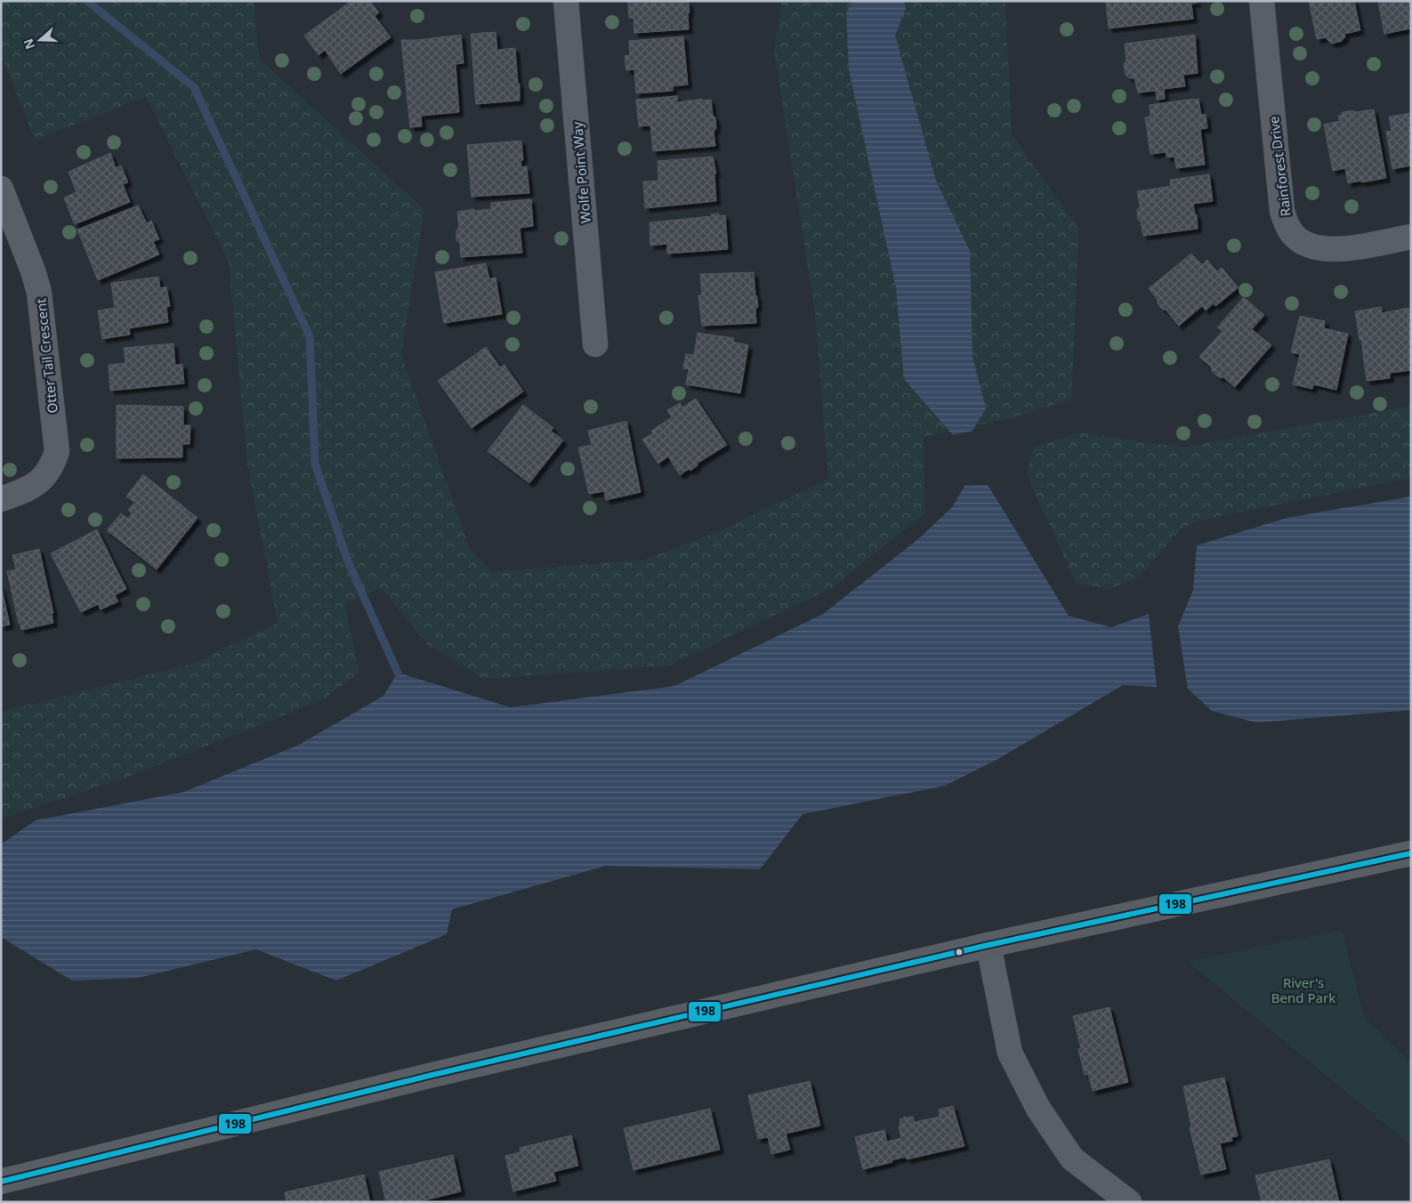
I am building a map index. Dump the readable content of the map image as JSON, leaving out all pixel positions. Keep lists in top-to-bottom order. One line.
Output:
{"streets":{"street":["Rainforest Drive","Wolfe Point Way","Otter Tail Crescent"]},"parks":["River's Bend Park"],"lines":["transit line 198"],"north":"left"}
